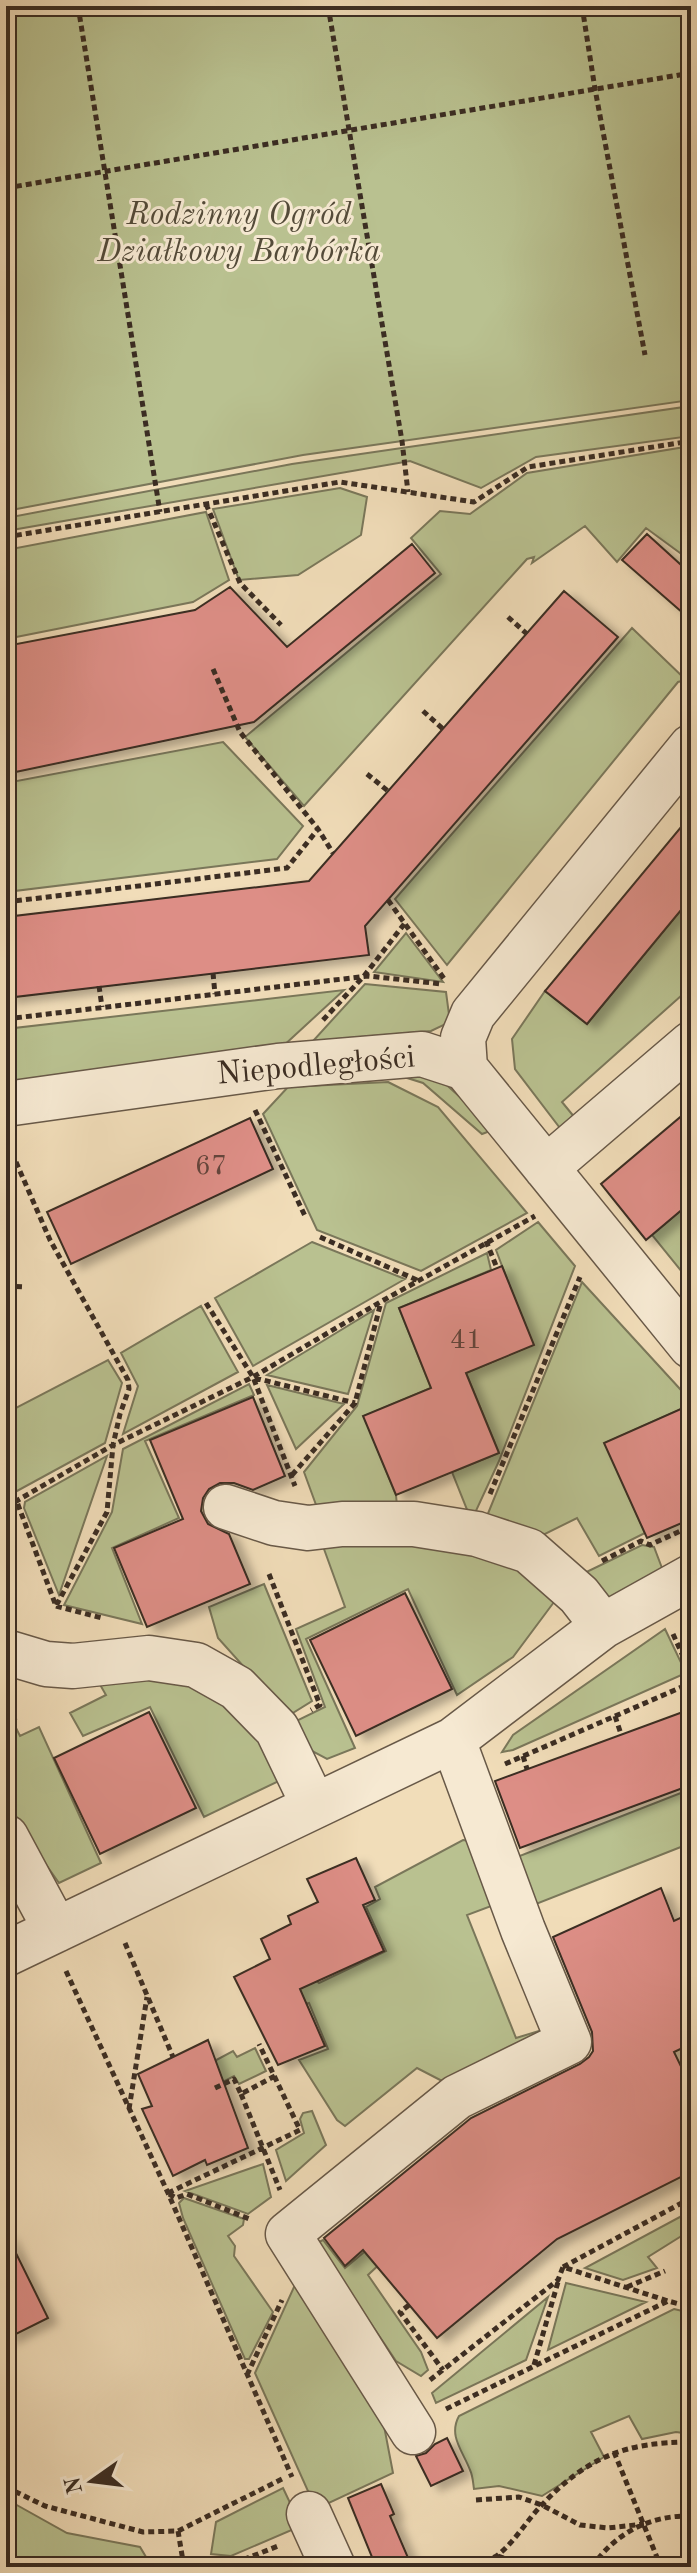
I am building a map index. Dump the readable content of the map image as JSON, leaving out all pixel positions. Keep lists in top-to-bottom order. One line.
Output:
{"streets":{"street":["Niepodległości"]},"parks":["Rodzinny Ogród Działkowy Barbórka"],"house_numbers":["67","41"],"north":"left"}
